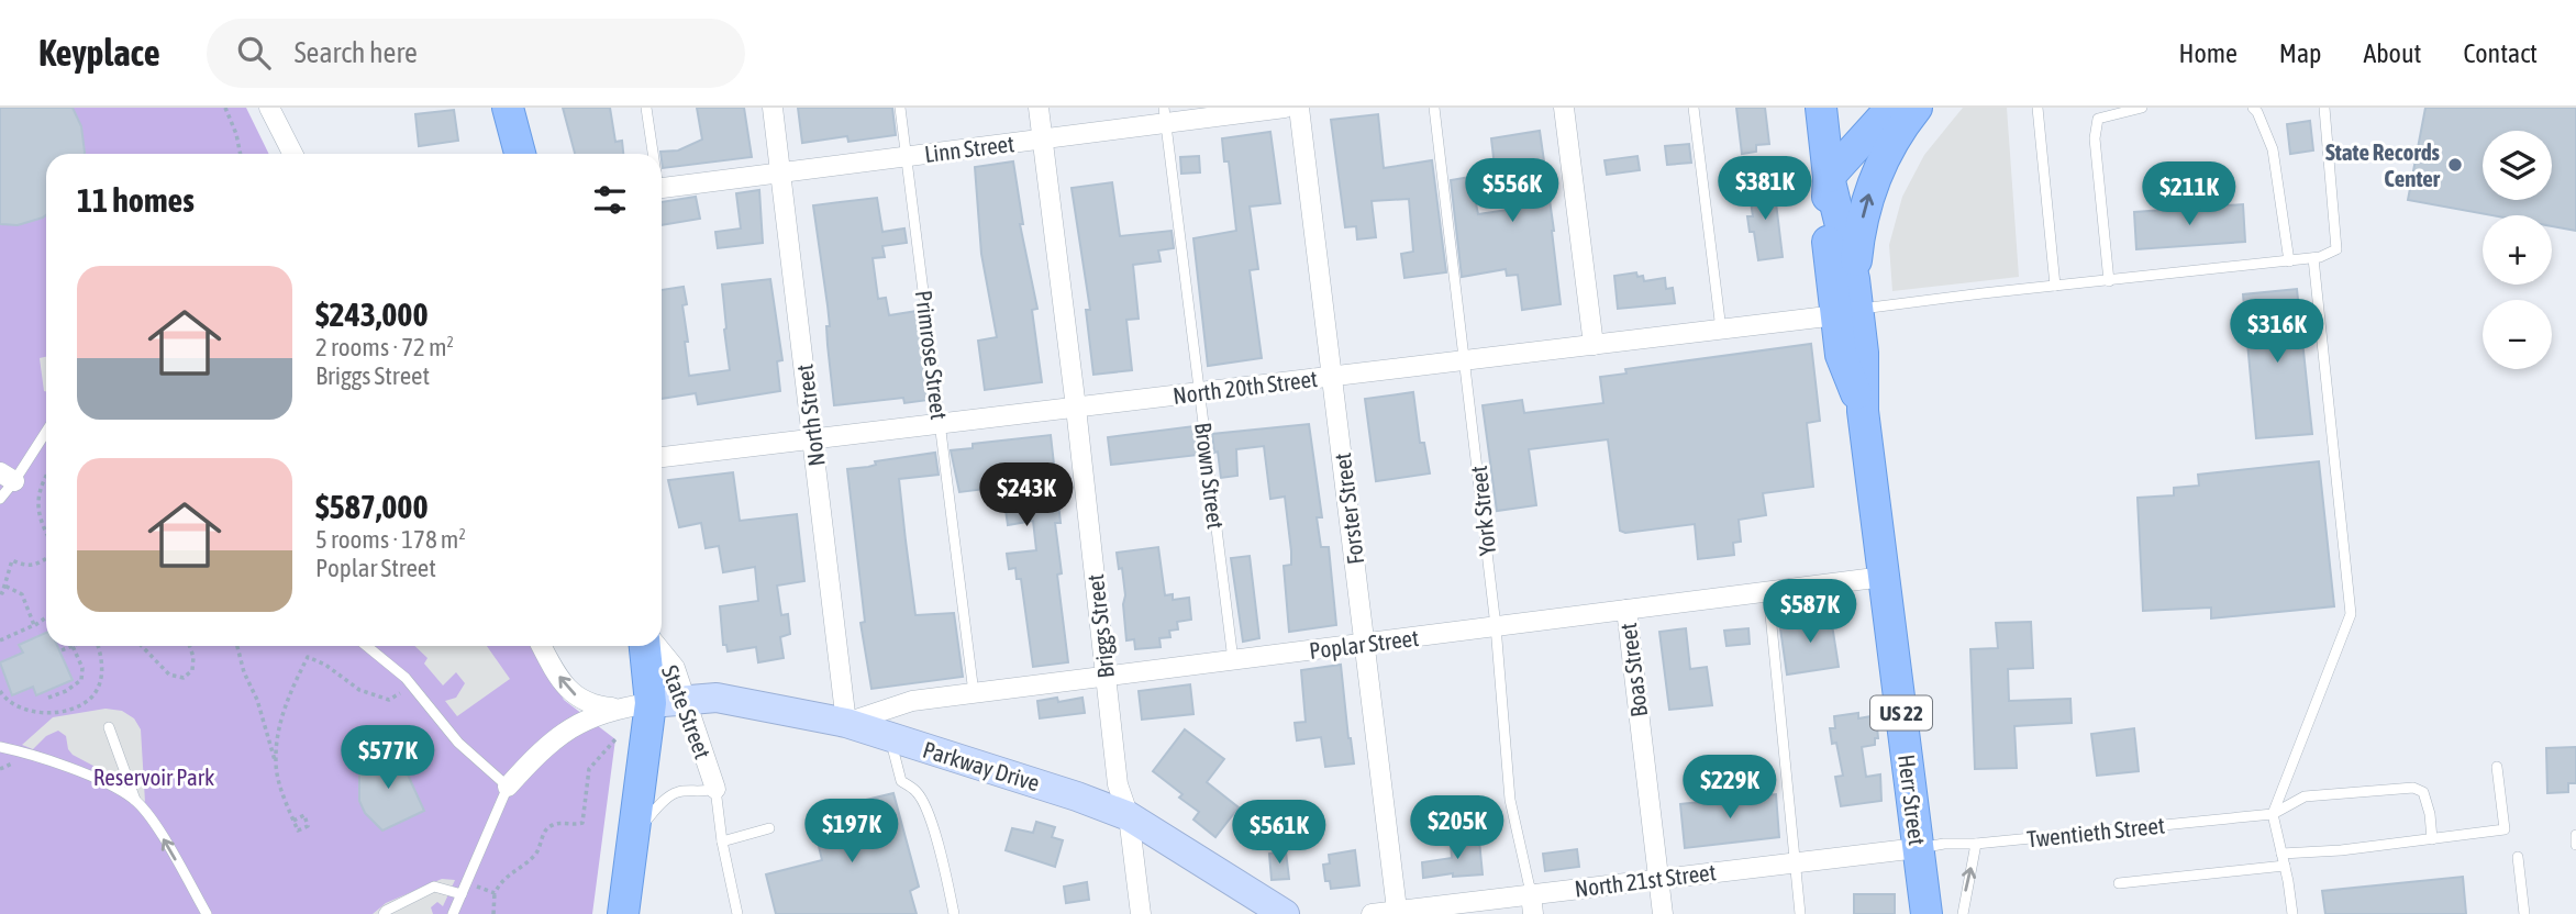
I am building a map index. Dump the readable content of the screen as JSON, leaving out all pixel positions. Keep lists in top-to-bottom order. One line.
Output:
{"streets":{"main road":["State Street","US 22","Herr Street"],"street":["Linn Street","North 20th Street","North Street","Forster Street","York Street","Briggs Street","Poplar Street","Boas Street","Parkway Drive","North 21st Street"],"lane":["Primrose Street","Brown Street","Twentieth Street"]},"crossings":[["Linn Street","Primrose Street"],["Linn Street","North Street"],["Linn Street","Brown Street"],["Linn Street","Briggs Street"],["Primrose Street","North 20th Street"],["Primrose Street","Poplar Street"],["North 20th Street","North Street"],["North 20th Street","Brown Street"],["North 20th Street","Forster Street"],["North 20th Street","York Street"],["North 20th Street","Briggs Street"],["North 20th Street","US 22"],["North 20th Street","Herr Street"],["North Street","Poplar Street"],["North Street","Parkway Drive"],["Brown Street","Poplar Street"],["Forster Street","Poplar Street"],["Forster Street","North 21st Street"],["York Street","Poplar Street"],["York Street","North 21st Street"],["Briggs Street","Poplar Street"],["Briggs Street","Parkway Drive"],["Poplar Street","Boas Street"],["Poplar Street","Parkway Drive"],["Poplar Street","Herr Street"],["Boas Street","North 21st Street"],["State Street","Parkway Drive"],["US 22","Herr Street"],["Herr Street","Twentieth Street"],["Herr Street","North 21st Street"],["Twentieth Street","North 21st Street"]],"parks":["Reservoir Park"],"places":["State Records Center"],"page":{"header":"Keyplace","search":"Search here","nav":["Home","Map","About","Contact"],"map_buttons":["+","−"],"heading":"11 homes","price":["$381K","$556K","$211K","$316K","$243K","$587K","$577K","$229K","$205K","$197K","$561K"],"list":[{"name":"$243,000","note":"2 rooms · 72 m² · Briggs Street"},{"name":"$587,000","note":"5 rooms · 178 m² · Poplar Street"}]}}
